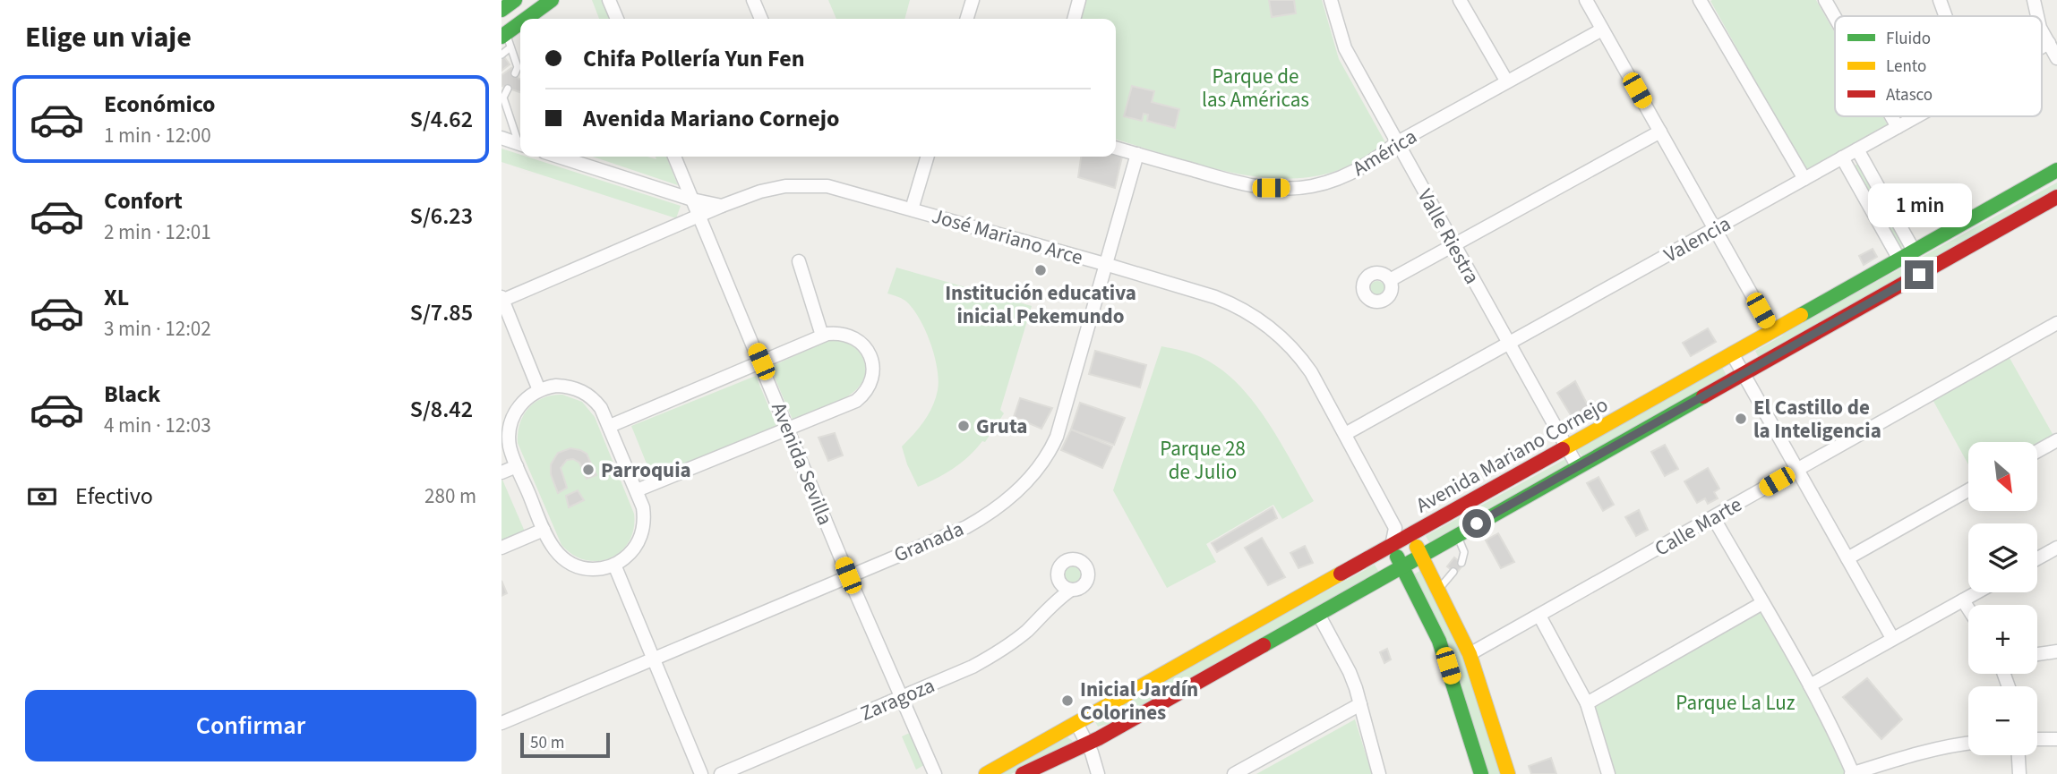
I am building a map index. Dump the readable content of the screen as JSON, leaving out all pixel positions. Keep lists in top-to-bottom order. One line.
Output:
{"streets":{"main road":["Avenida Mariano Cornejo"],"street":["América","José Mariano Arce","Valle Riestra","Valencia","Avenida Sevilla","Calle Marte","Granada","Zaragoza"]},"crossings":[["América","Valle Riestra"],["América","Granada"],["José Mariano Arce","Valencia"],["José Mariano Arce","Avenida Sevilla"],["José Mariano Arce","Granada"],["Valle Riestra","Valencia"],["Valle Riestra","Avenida Mariano Cornejo"],["Avenida Sevilla","Granada"],["Avenida Sevilla","Zaragoza"]],"parks":["Parque de las Américas","Parque 28 de Julio","Parque La Luz"],"places":["Institución educativa inicial Pekemundo","El Castillo de la Inteligencia","Gruta","Parroquia","Inicial Jardín Colorines"],"legend":["Fluido","Lento","Atasco"],"scale_bar":"50 m","north":"bottom right","page":{"heading":"Elige un viaje","banner":["Chifa Pollería Yun Fen","Avenida Mariano Cornejo"],"list":[{"name":"Económico","note":"1 min · 12:00","value":"S/4.62"},{"name":"Confort","note":"2 min · 12:01","value":"S/6.23"},{"name":"XL","note":"3 min · 12:02","value":"S/7.85"},{"name":"Black","note":"4 min · 12:03","value":"S/8.42"}],"bubble":"1 min","map_buttons":["+","−"],"pay":["Efectivo","280 m"],"buttons":"Confirmar","scale":"50 m"}}
